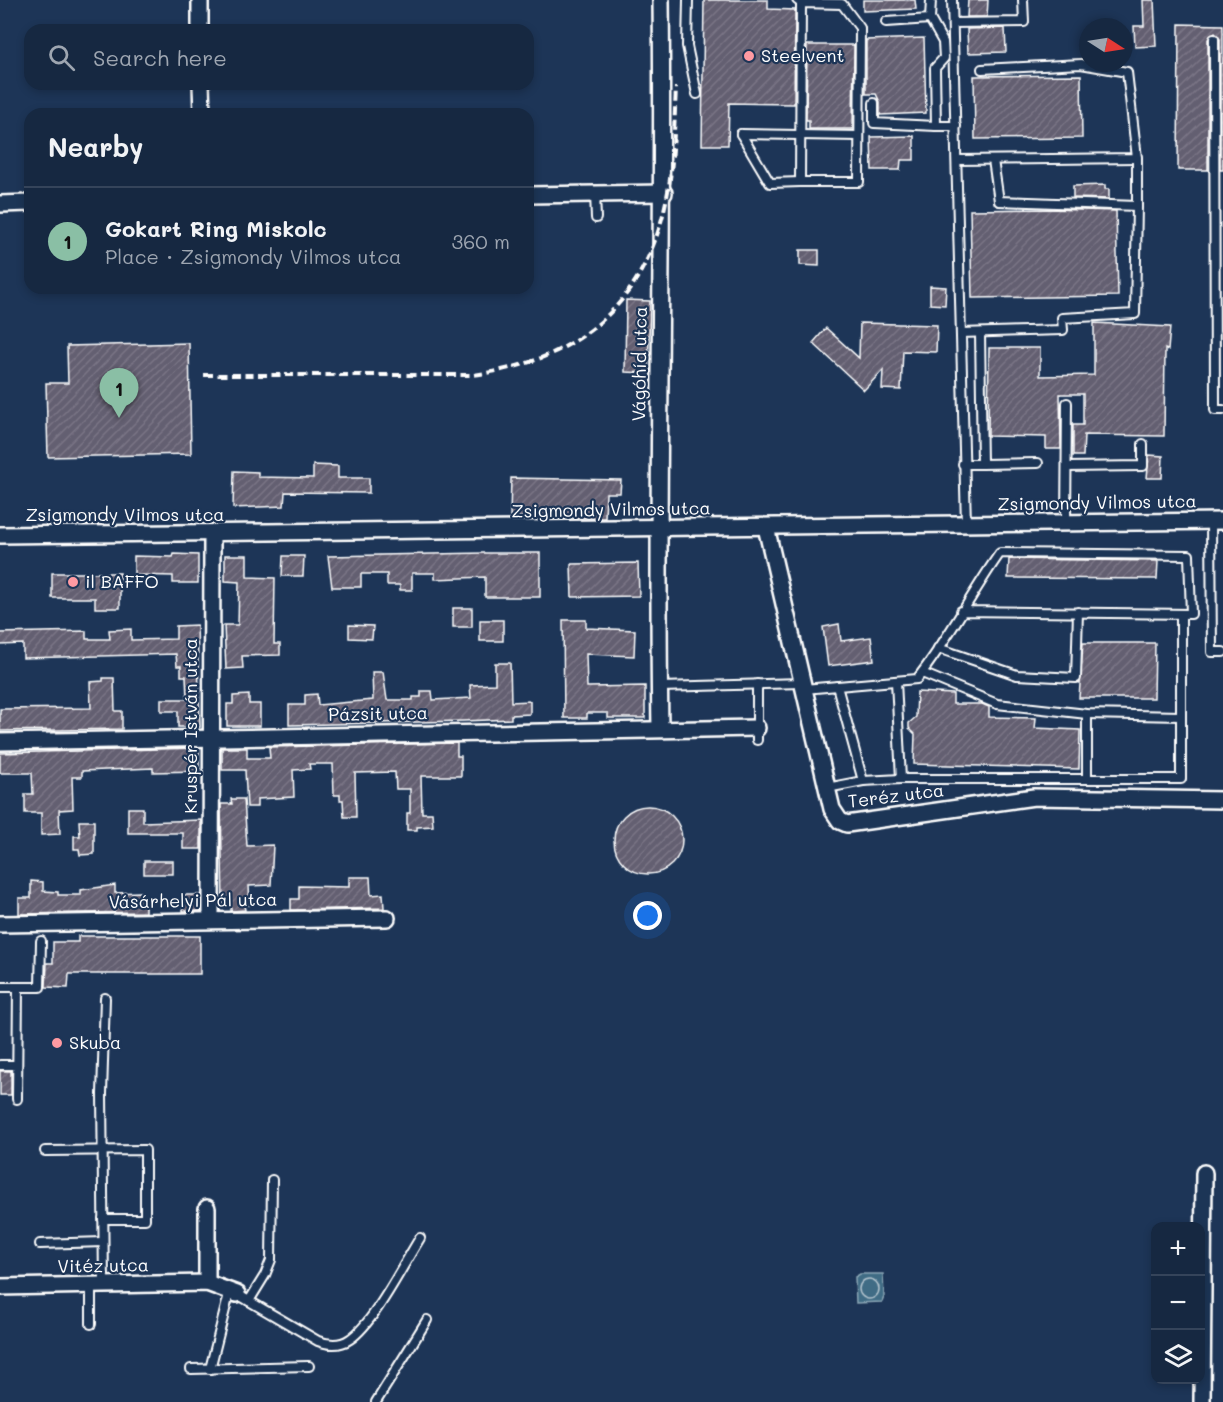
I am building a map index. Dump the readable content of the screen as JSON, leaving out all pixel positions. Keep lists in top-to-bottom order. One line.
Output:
{"streets":{"street":["Vágóhíd utca","Zsigmondy Vilmos utca","Pázsit utca","Kruspér István utca","Teréz utca","Vásárhelyi Pál utca","Vitéz utca"]},"crossings":[["Vágóhíd utca","Zsigmondy Vilmos utca"],["Vágóhíd utca","Pázsit utca"],["Zsigmondy Vilmos utca","Kruspér István utca"],["Zsigmondy Vilmos utca","Teréz utca"],["Pázsit utca","Kruspér István utca"],["Kruspér István utca","Vásárhelyi Pál utca"]],"places":["Steelvent","il BAFFO","Skuba"],"north":"right","page":{"search":"Search here","heading":"Nearby","list":[{"mark":"1","name":"Gokart Ring Miskolc","note":"Place · Zsigmondy Vilmos utca","value":"360 m"}],"pins":"1","map_buttons":["+","−"]}}
